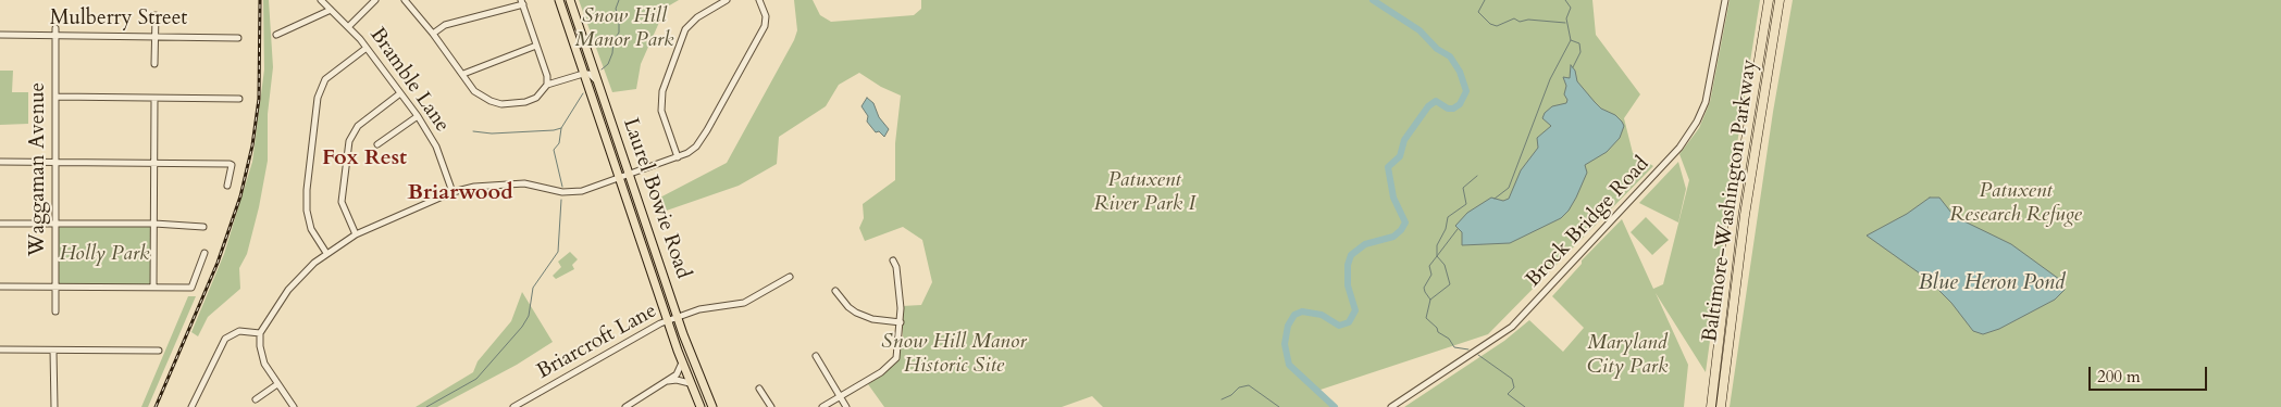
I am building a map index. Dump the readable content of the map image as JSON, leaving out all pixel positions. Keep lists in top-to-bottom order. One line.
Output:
{"streets":{"highway":["Baltimore-Washington Parkway"],"main road":["Laurel Bowie Road"],"street":["Mulberry Street","Bramble Lane","Waggaman Avenue","Brock Bridge Road","Briarcroft Lane"]},"crossings":[["Mulberry Street","Waggaman Avenue"],["Laurel Bowie Road","Briarcroft Lane"]],"districts":["Fox Rest","Briarwood"],"water":["Blue Heron Pond"],"parks":["Snow Hill Manor Park","Patuxent River Park I","Patuxent Research Refuge","Holly Park","Snow Hill Manor Historic Site","Maryland City Park"],"scale_bar":"200 m"}
